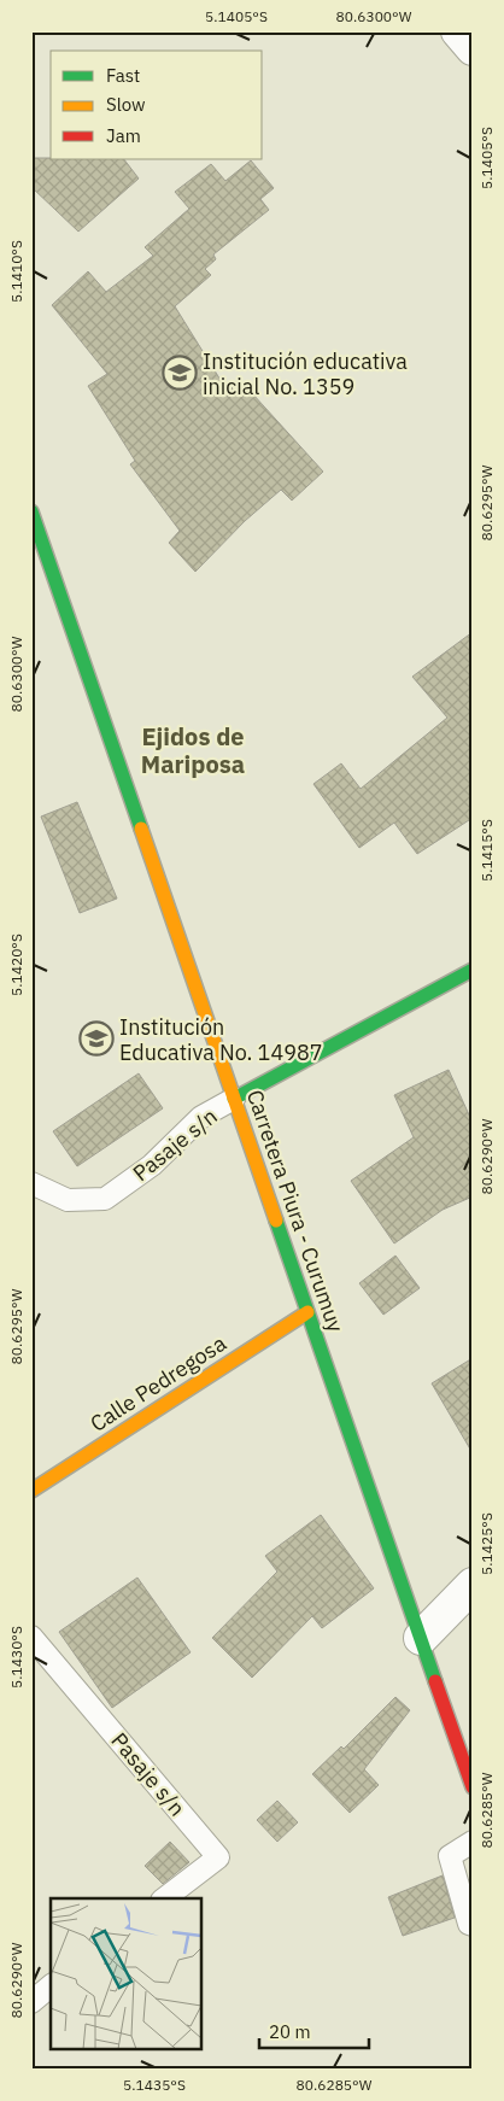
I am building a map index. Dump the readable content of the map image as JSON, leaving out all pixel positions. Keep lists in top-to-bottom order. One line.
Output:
{"streets":{"main road":["Pasaje s/n","Carretera Piura - Curumuy","Calle Pedregosa"]},"crossings":[["Pasaje s/n","Carretera Piura - Curumuy"],["Carretera Piura - Curumuy","Calle Pedregosa"]],"districts":["Ejidos de Mariposa"],"places":{"school or university":["Institución educativa inicial No. 1359","Institución Educativa No. 14987"]},"legend":["Fast","Slow","Jam"],"scale_bar":"20 m","coordinates":["5.1405°S","80.6300°W","5.1410°S","80.6295°W","5.1415°S","5.1420°S","80.6290°W","5.1425°S","5.1430°S","80.6285°W","5.1435°S"]}
